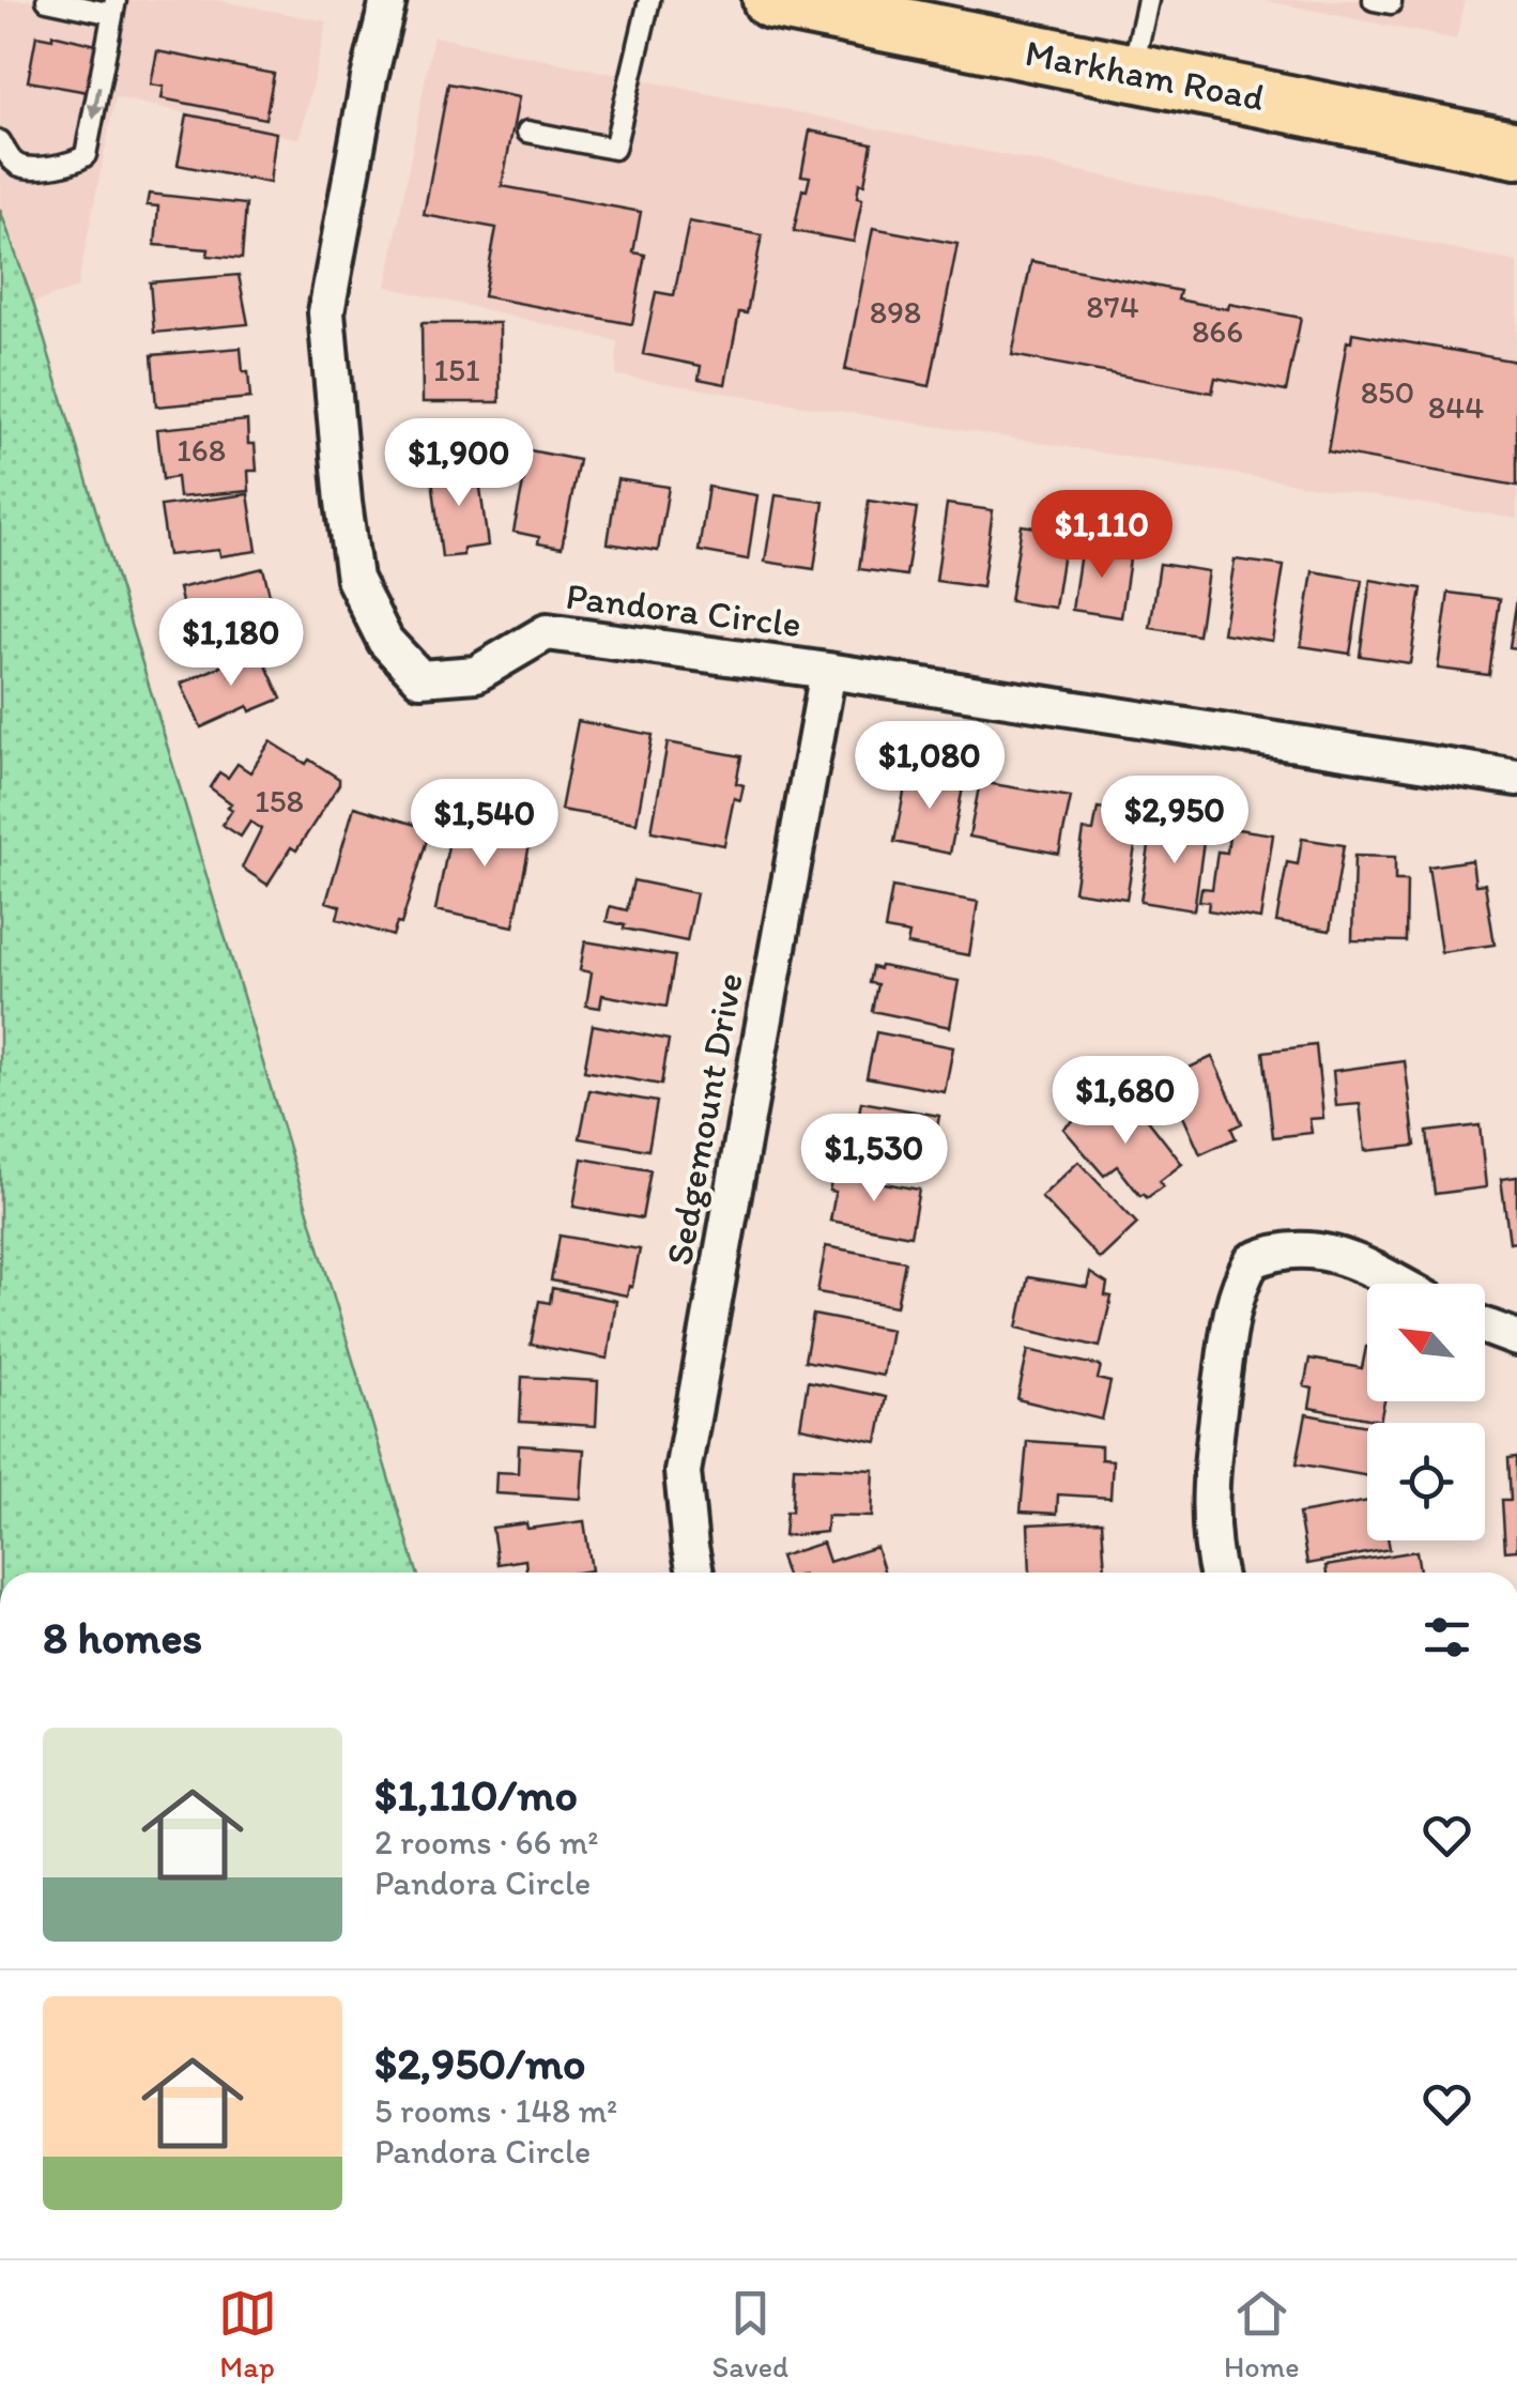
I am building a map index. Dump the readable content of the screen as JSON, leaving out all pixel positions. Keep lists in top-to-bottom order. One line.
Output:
{"streets":{"main road":["Markham Road"],"street":["Pandora Circle","Sedgemount Drive"]},"crossings":[["Pandora Circle","Sedgemount Drive"]],"house_numbers":["874","898","866","151","850","844","168","158"],"north":"top left","page":{"price":["$1,900","$1,110","$1,180","$1,080","$2,950","$1,540","$1,680","$1,530"],"heading":"8 homes","list":[{"name":"$1,110/mo","note":"2 rooms · 66 m² · Pandora Circle"},{"name":"$2,950/mo","note":"5 rooms · 148 m² · Pandora Circle"}],"tabs":["Map","Saved","Home"]}}
